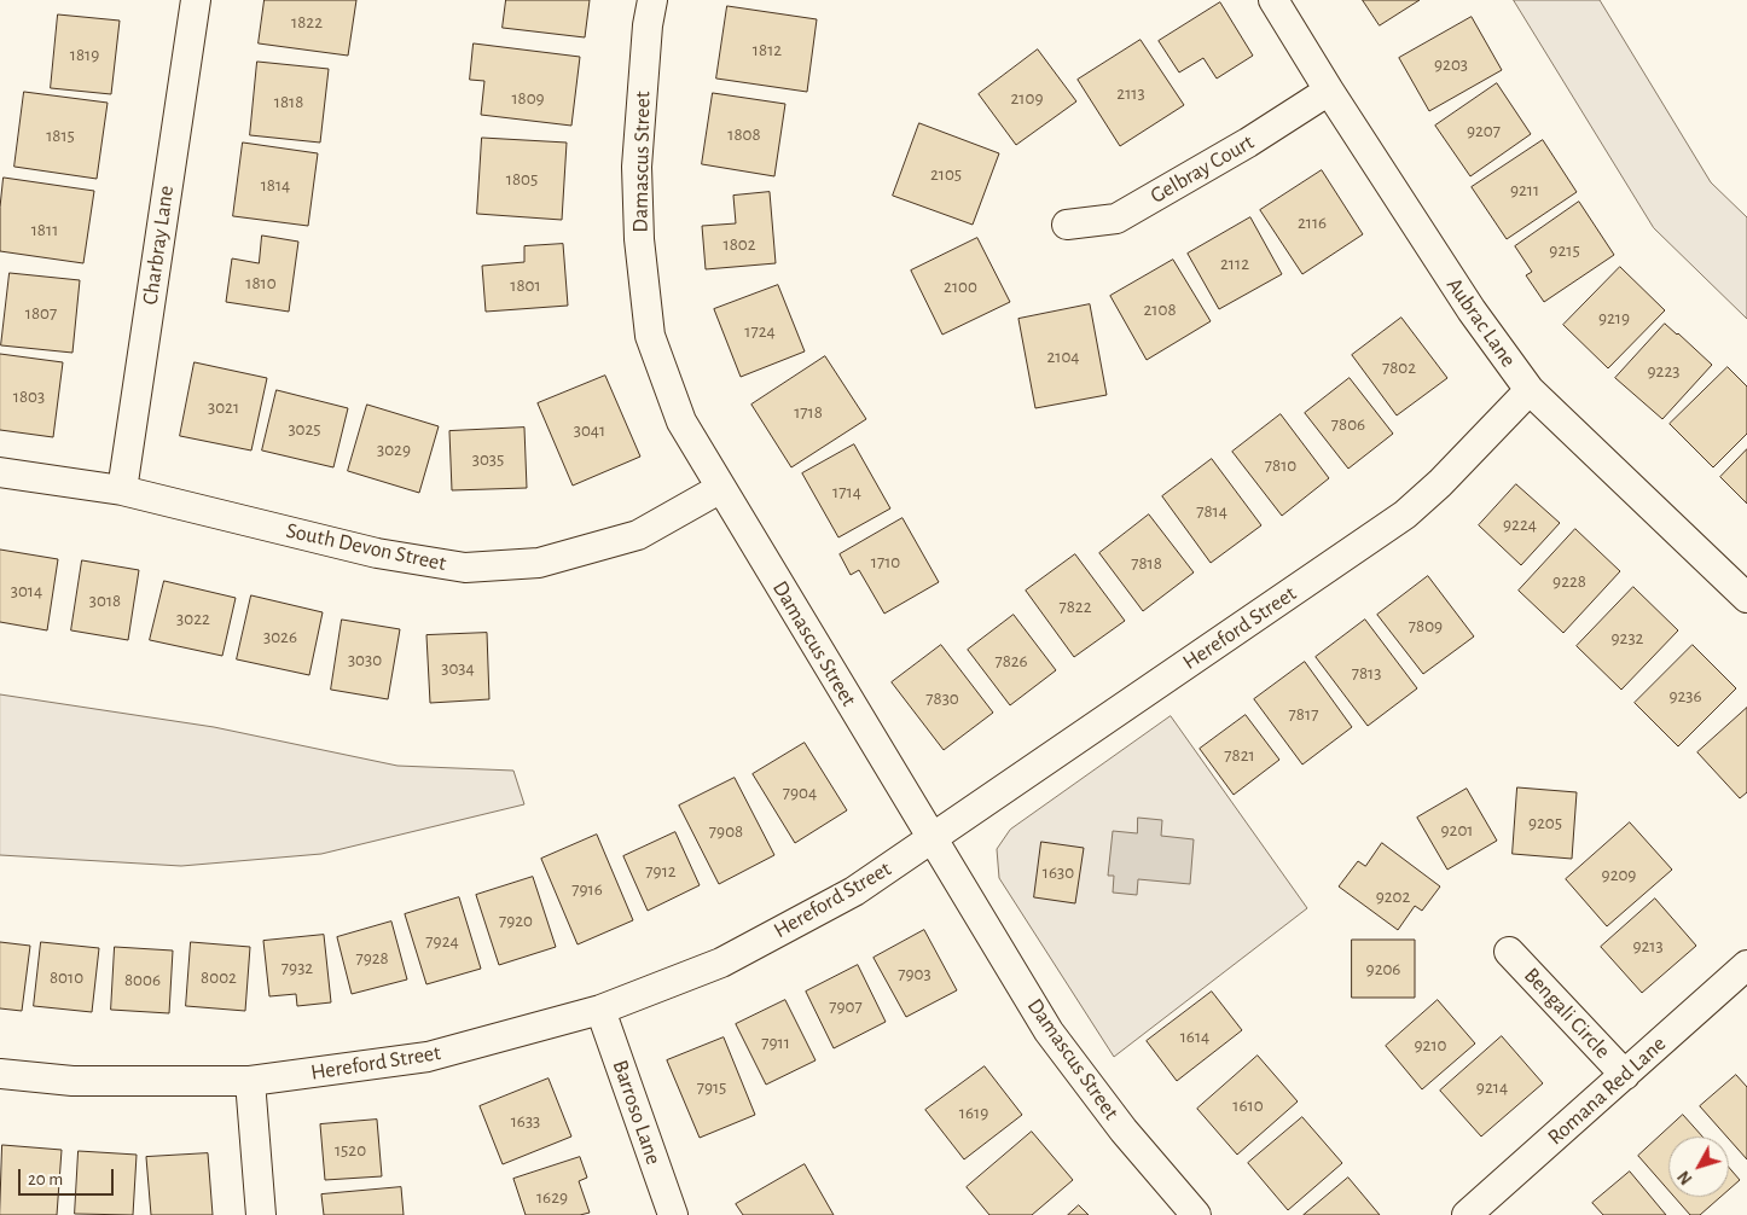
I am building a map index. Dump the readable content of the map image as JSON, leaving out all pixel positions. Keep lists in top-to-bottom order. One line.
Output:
{"streets":{"street":["Damascus Street","Gelbray Court","Charbray Lane","Aubrac Lane","South Devon Street","Hereford Street","Bengali Circle","Romana Red Lane","Barroso Lane"]},"crossings":[["Damascus Street","South Devon Street"],["Damascus Street","Hereford Street"],["Gelbray Court","Aubrac Lane"],["Charbray Lane","South Devon Street"],["Aubrac Lane","Hereford Street"],["Hereford Street","Barroso Lane"],["Bengali Circle","Romana Red Lane"]],"house_numbers":["1822","1812","1819","9203","2113","1809","2109","1818","9207","1808","1815","2105","1805","1814","9211","2116","1811","1802","9215","2112","1810","1801","2100","2108","1807","9219","1724","2104","7802","9223","1803","3021","1718","7806","3025","3041","3029","3035","7810","1714","7814","9224","1710","7818","9228","3014","3018","7822","3022","7809","3026","9232","3030","7826","3034","7813","9236","7830","7817","7821","7904","9205","9201","7908","7912","1630","9209","7916","9202","7920","7924","9213","7928","7932","9206","7903","8010","8002","8006","7907","1614","7911","9210","7915","9214","1610","1619","1633","1520","1629"],"scale_bar":"20 m","north":"bottom left"}
